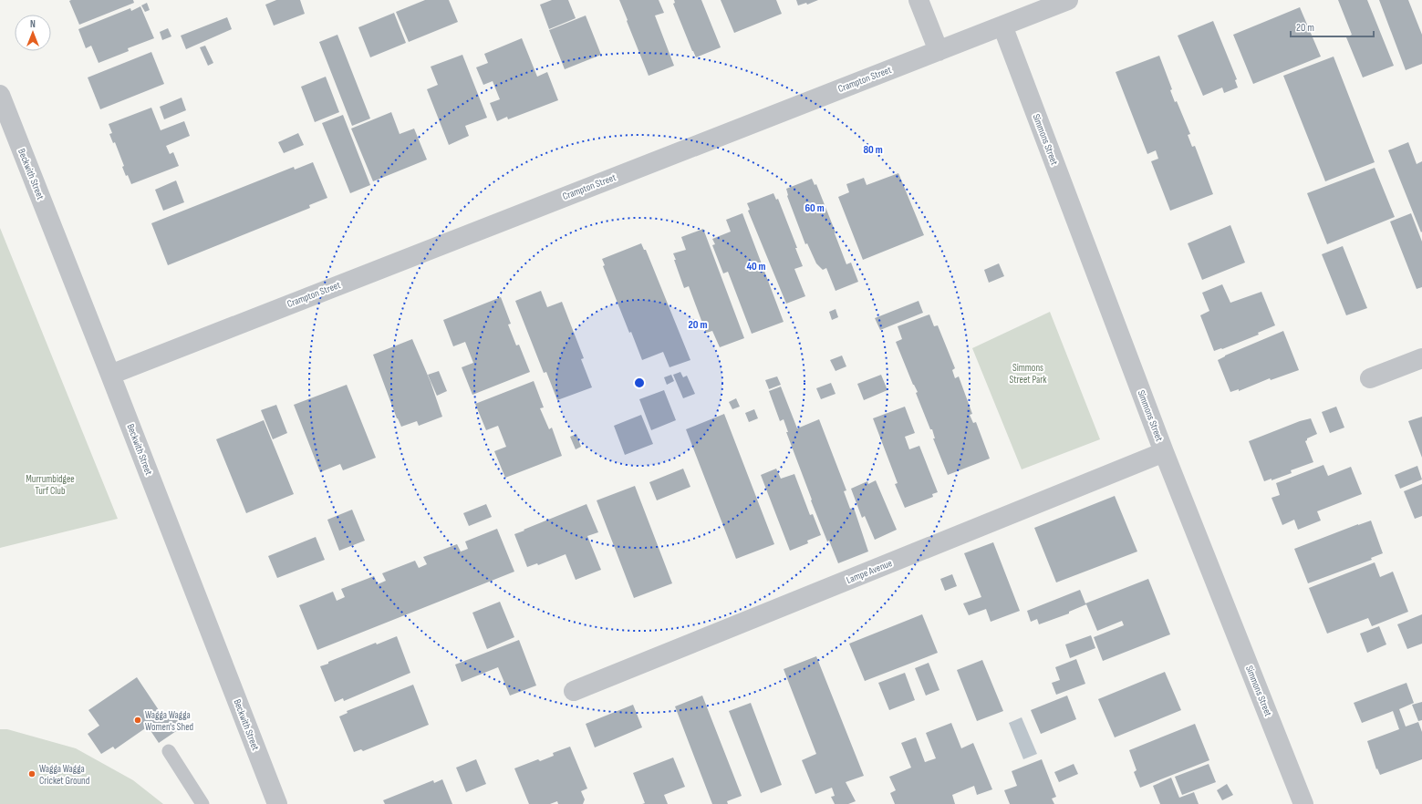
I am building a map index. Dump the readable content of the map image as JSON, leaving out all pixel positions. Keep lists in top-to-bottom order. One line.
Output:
{"streets":{"street":["Crampton Street","Simmons Street","Beckwith Street","Lampe Avenue"]},"crossings":[["Crampton Street","Simmons Street"],["Crampton Street","Beckwith Street"],["Simmons Street","Lampe Avenue"]],"parks":["Simmons Street Park","Murrumbidgee Turf Club"],"places":["Wagga Wagga Women's Shed","Wagga Wagga Cricket Ground"],"scale_bar":"20 m","north":"top","rings":["80 m","60 m","40 m","20 m"]}
